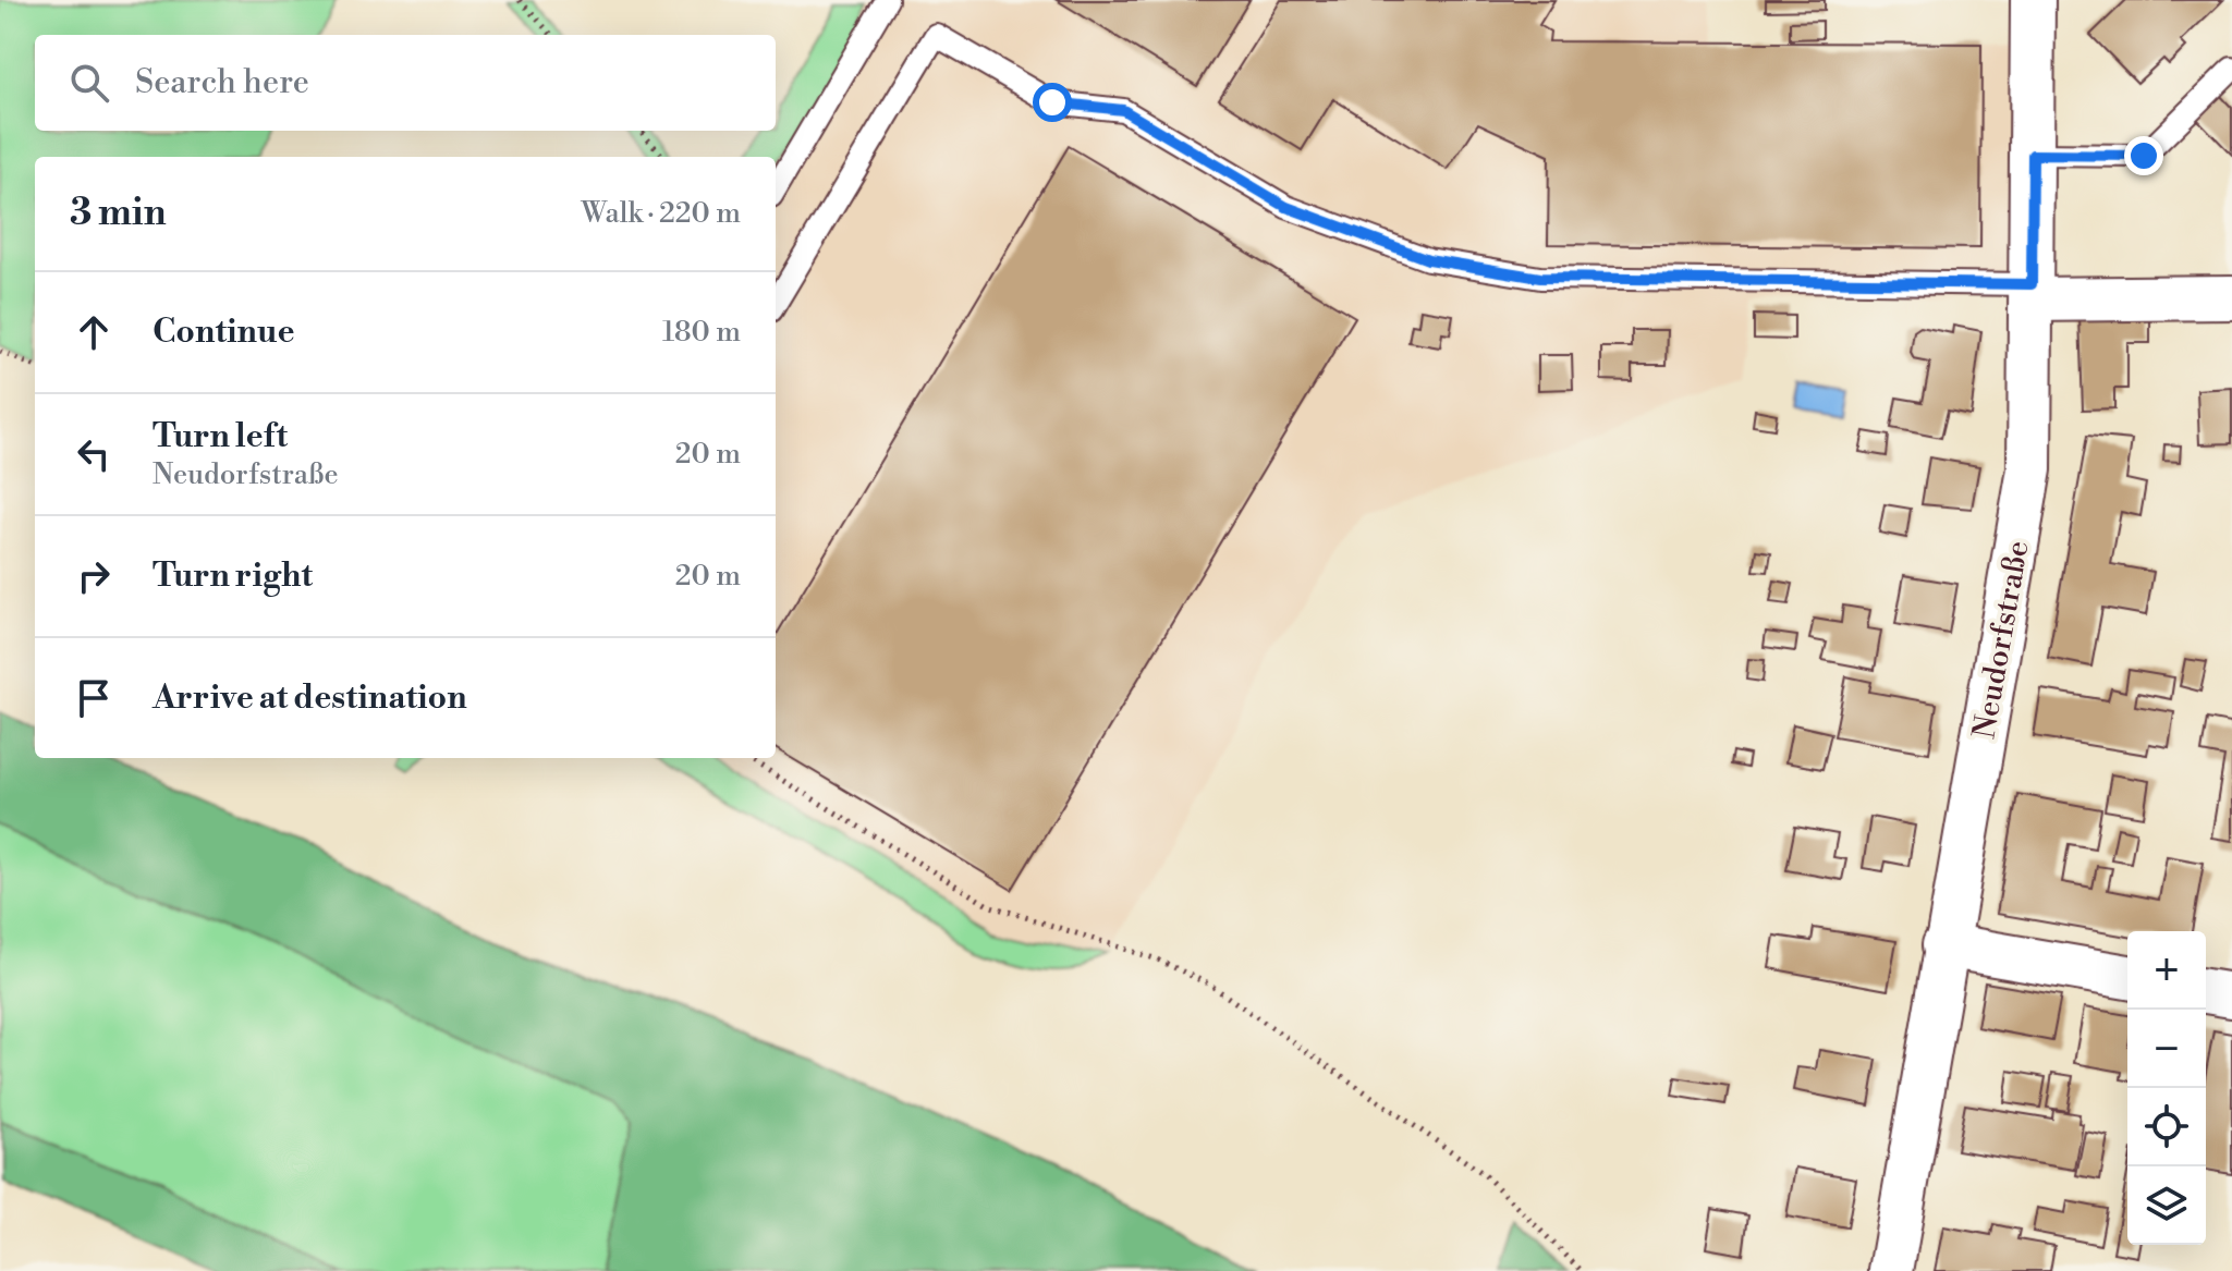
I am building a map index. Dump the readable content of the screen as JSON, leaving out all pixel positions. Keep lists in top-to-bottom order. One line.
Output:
{"streets":{"street":["Neudorfstraße"]},"page":{"search":"Search here","heading":["3 min","Walk · 220 m"],"list":[["Continue","180 m"],["Turn left","Neudorfstraße","20 m"],["Turn right","20 m"],"Arrive at destination"],"map_buttons":["+","−"]}}
